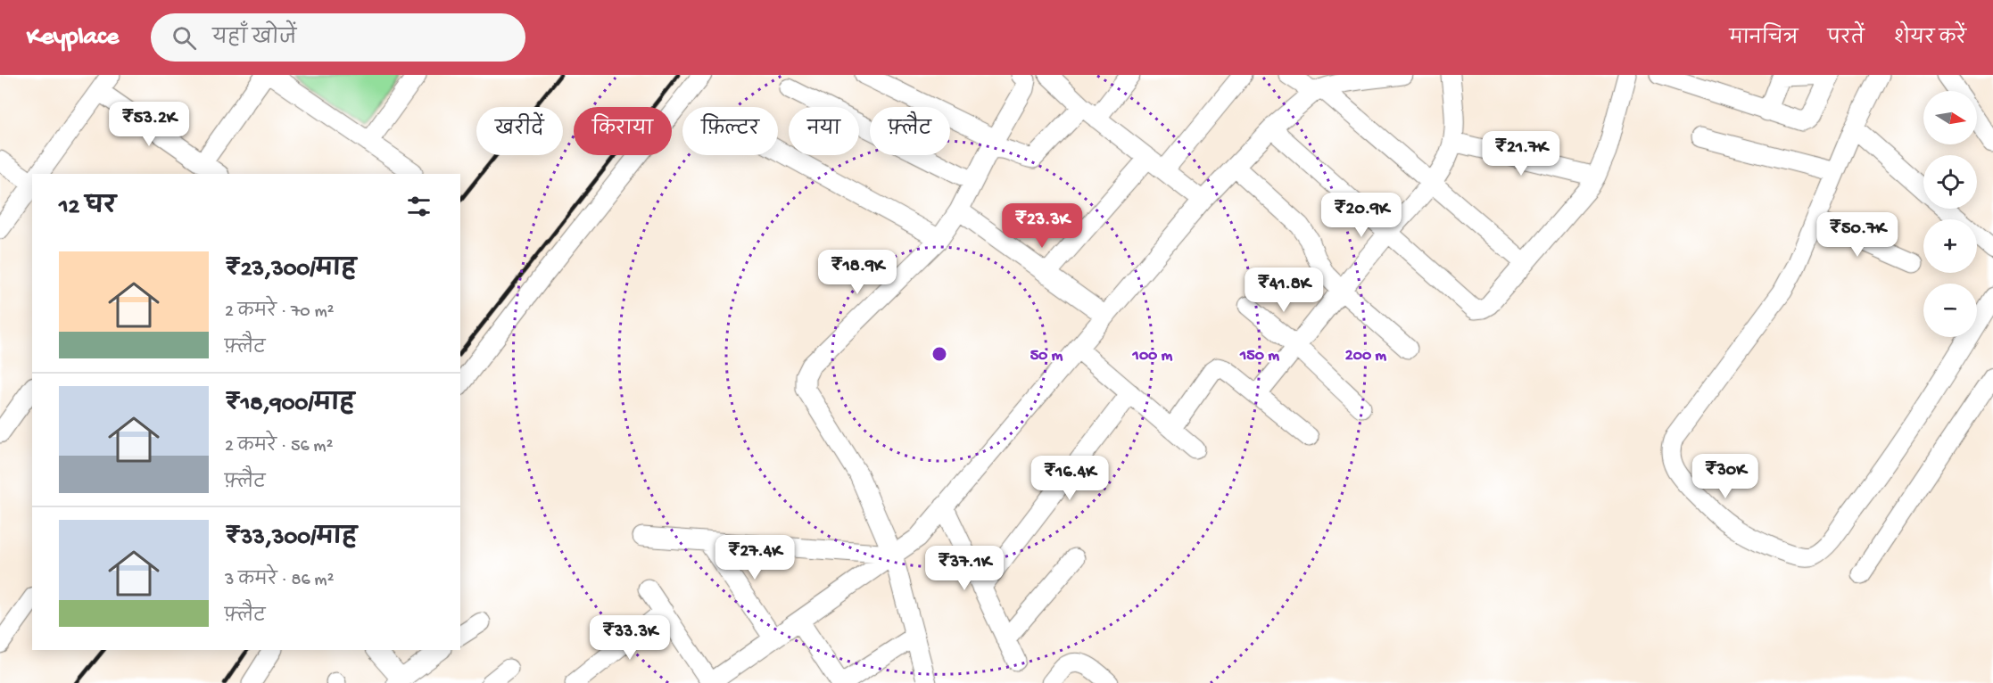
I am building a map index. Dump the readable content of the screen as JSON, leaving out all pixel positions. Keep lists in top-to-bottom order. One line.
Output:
{"north":"right","page":{"header":"Keyplace","search":"यहाँ खोजें","nav":["मानचित्र","परतें","शेयर करें"],"map_buttons":["+","−"],"price":["₹53.2K","₹21.7K","₹20.9K","₹23.3K","₹50.7K","₹18.9K","₹41.8K","₹30K","₹16.4K","₹27.4K","₹37.1K","₹33.3K"],"chip":["खरीदें","किराया","फ़िल्टर","नया","फ़्लैट"],"heading":"12 घर","list":[{"name":"₹23,300/माह","note":"2 कमरे · 70 m² · फ़्लैट"},{"name":"₹18,900/माह","note":"2 कमरे · 56 m² · फ़्लैट"},{"name":"₹33,300/माह","note":"3 कमरे · 86 m² · फ़्लैट"}]},"rings":["50 m","100 m","150 m","200 m"]}
